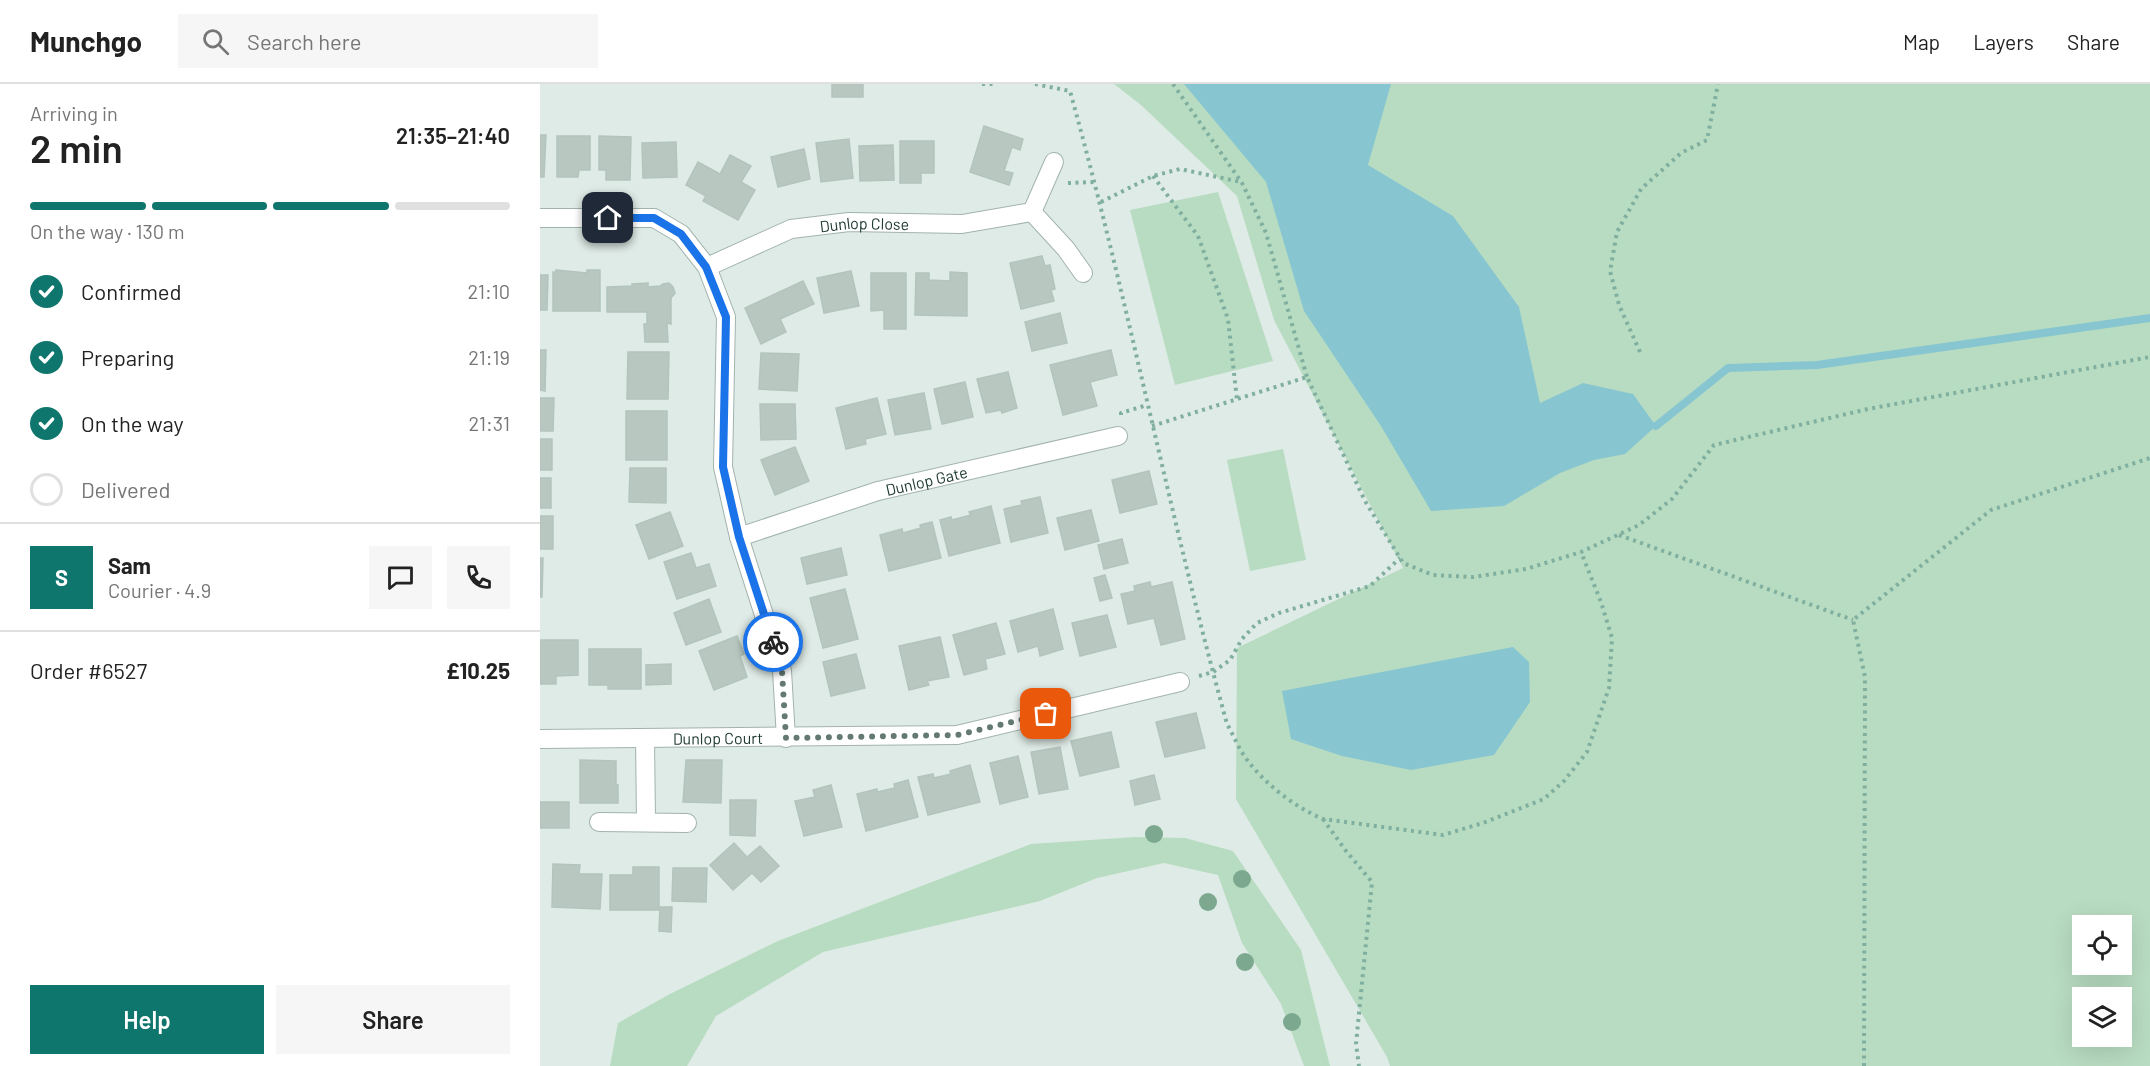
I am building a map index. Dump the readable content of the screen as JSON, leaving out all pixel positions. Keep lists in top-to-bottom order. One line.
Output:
{"streets":{"street":["Dunlop Close","Dunlop Gate","Dunlop Court"]},"page":{"header":"Munchgo","search":"Search here","nav":["Map","Layers","Share"],"heading":["2 min","Arriving in","21:35–21:40"],"panel":["Sam","Courier · 4.9","Order #6527","£10.25"],"bar":"On the way · 130 m","list":[["Confirmed","21:10"],["Preparing","21:19"],["On the way","21:31"],"Delivered"],"round":"S","buttons":["Help","Share"]}}
